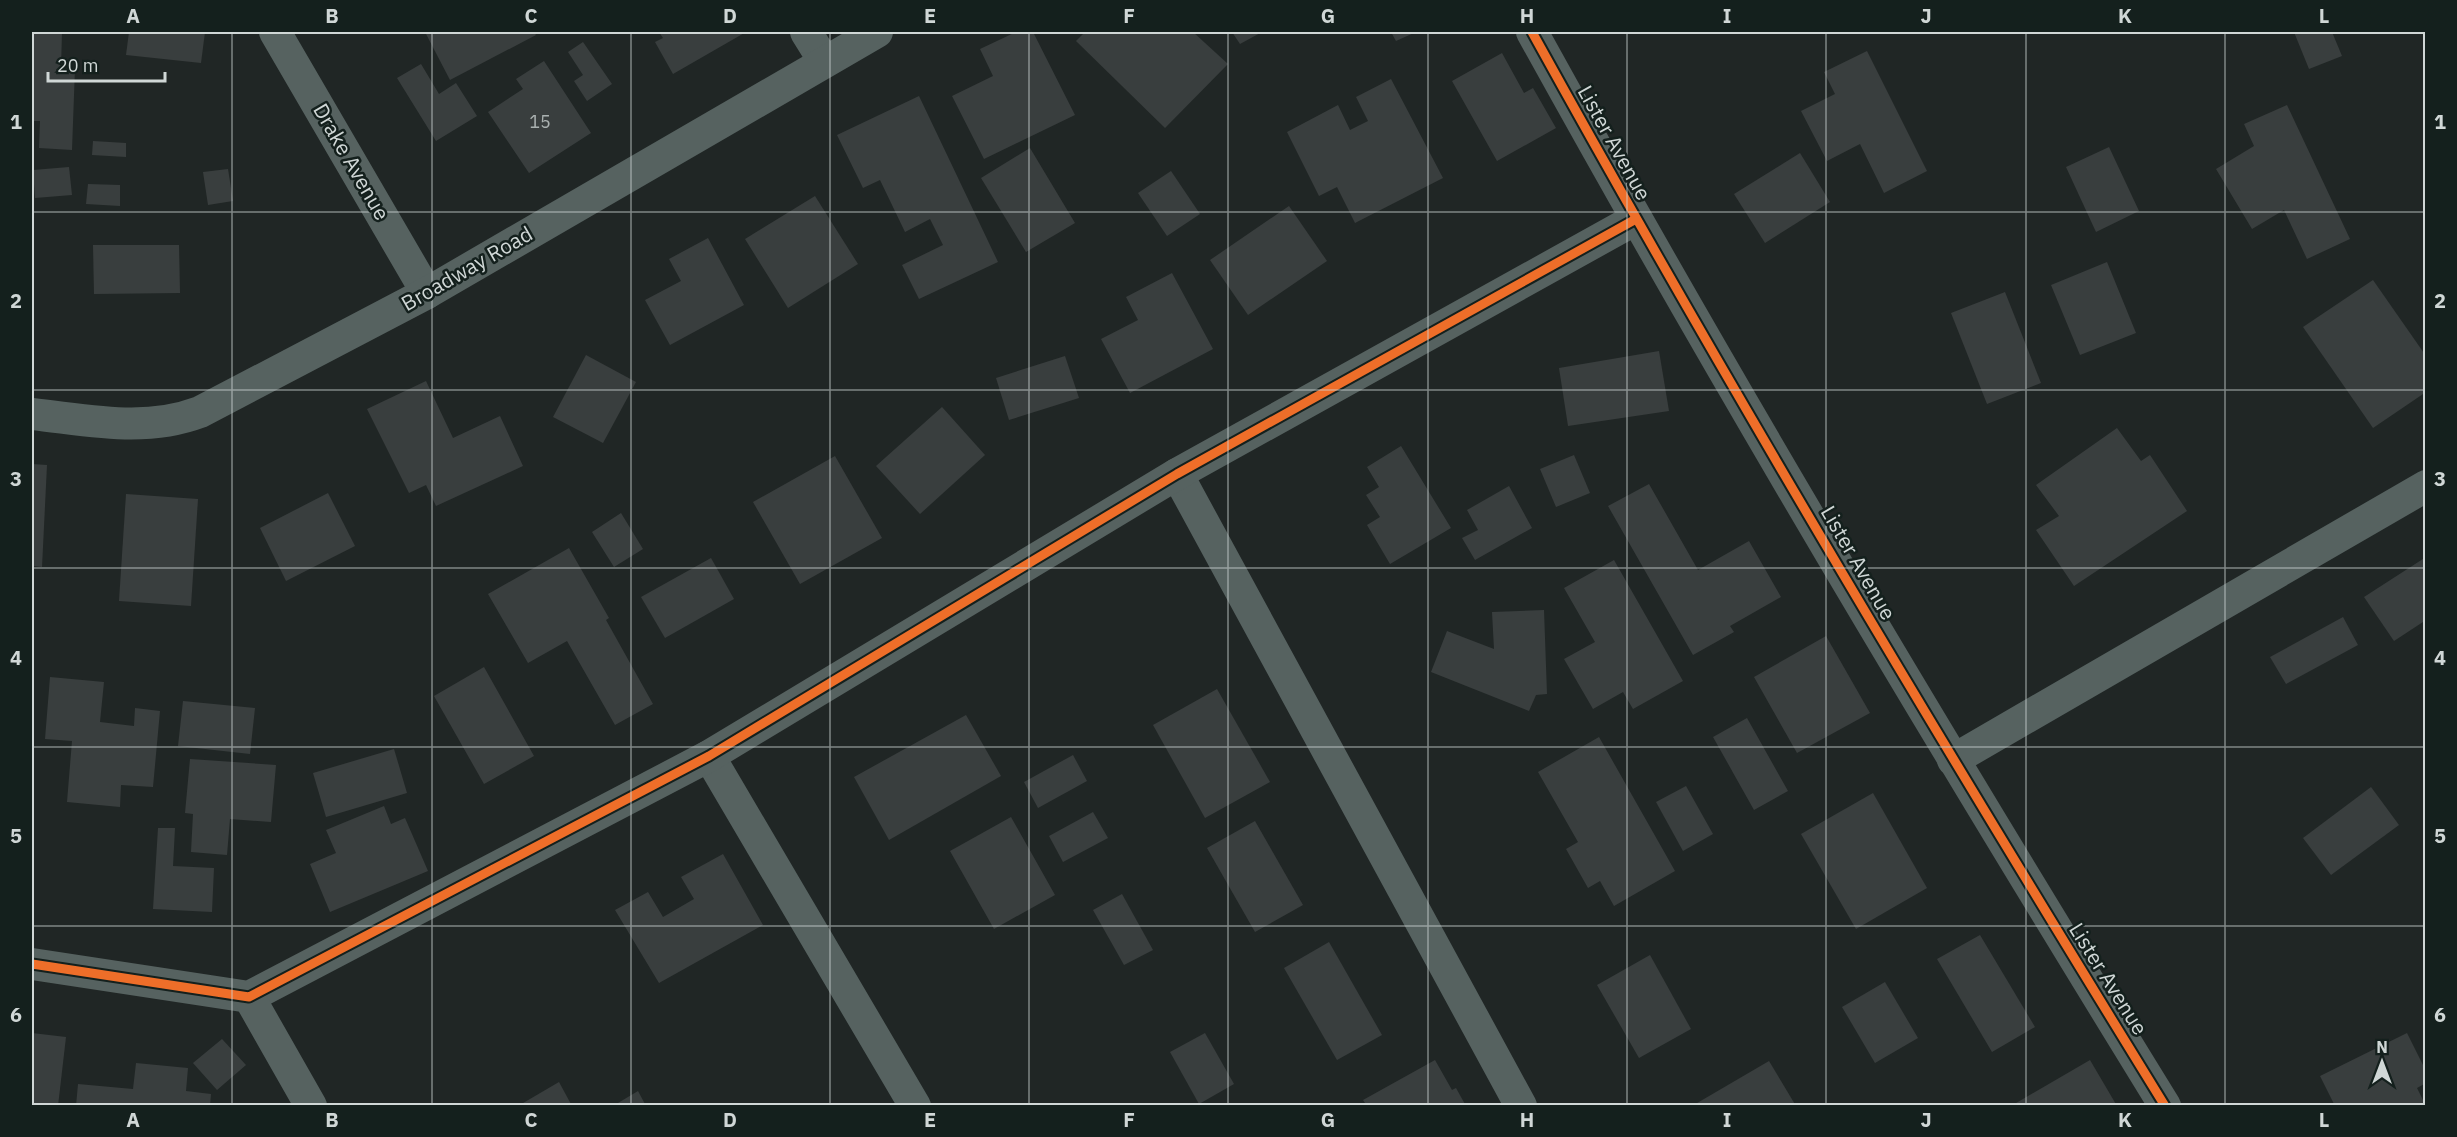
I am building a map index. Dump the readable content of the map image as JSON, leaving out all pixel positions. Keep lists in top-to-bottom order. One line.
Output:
{"streets":{"street":["Lister Avenue","Drake Avenue","Broadway Road"]},"crossings":[["Drake Avenue","Broadway Road"]],"house_numbers":["15"],"scale_bar":"20 m","north":"top","grid":{"columns":["A","B","C","D","E","F","G","H","I","J","K","L"],"rows":["1","2","3","4","5","6"]}}
